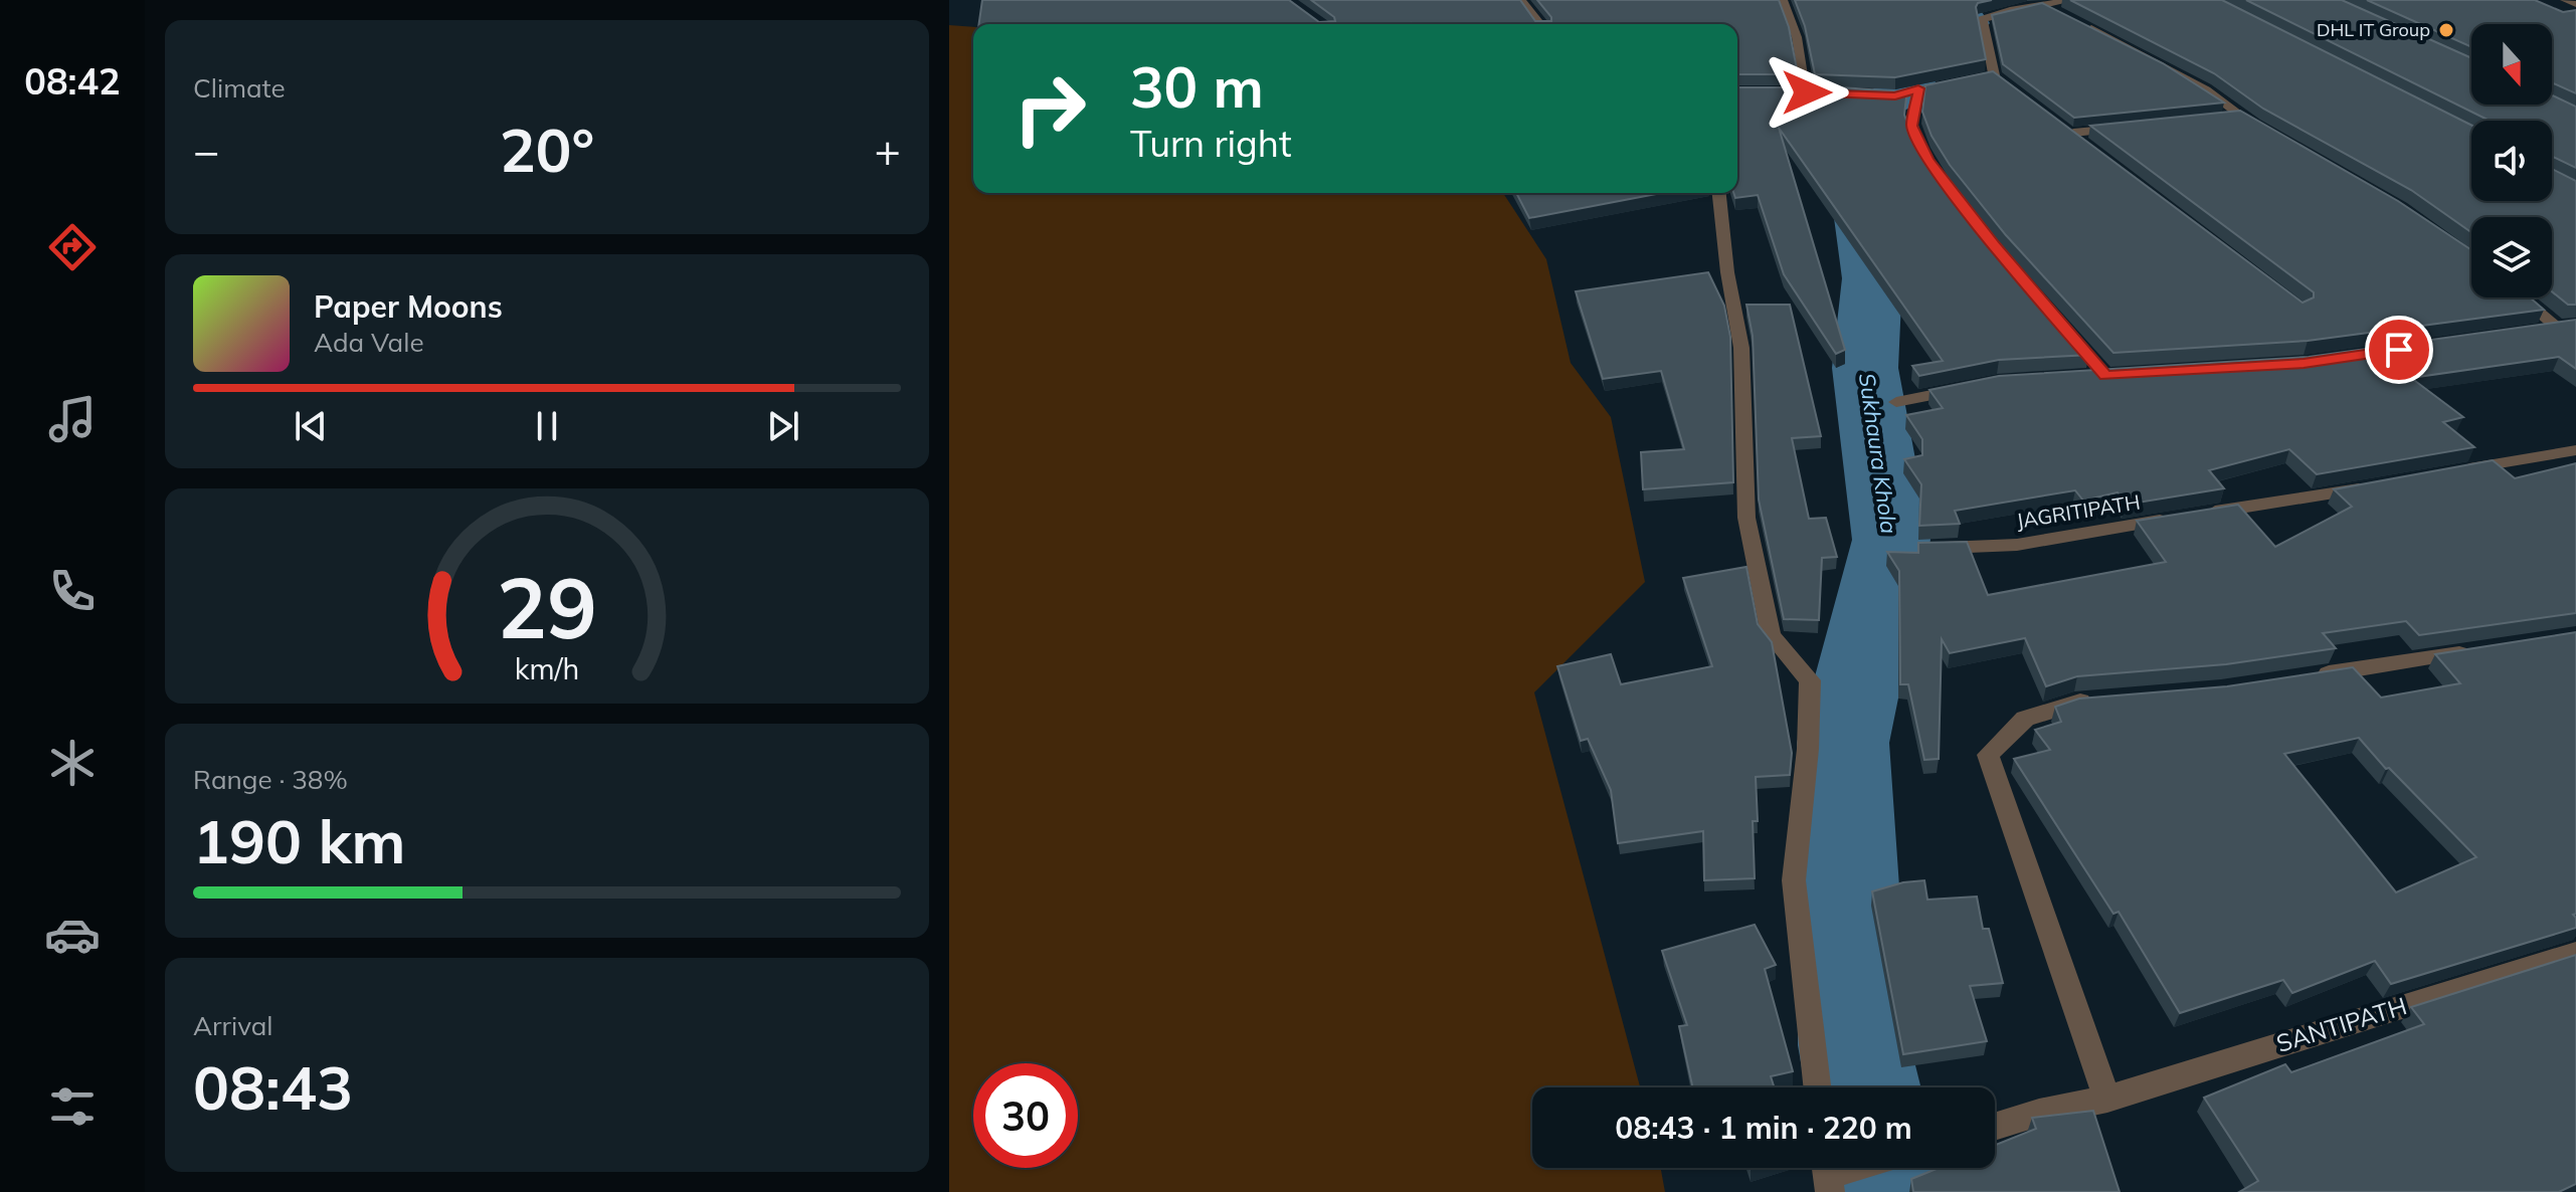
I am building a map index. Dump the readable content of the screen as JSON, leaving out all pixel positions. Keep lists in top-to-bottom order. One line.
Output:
{"streets":{"street":["JAGRITIPATH","SANTIPATH"]},"water":["Sukhaura Khola"],"places":["DHL IT Group"],"north":"bottom","page":{"tabs":"08:42","tile":["Climate",["Range · 38%","190 km"],["Arrival","08:43"]],"turn":["30 m","Turn right"],"heat":["−","20°","+"],"song":["Paper Moons","Ada Vale"],"limit":"30","trip":"08:43 · 1 min · 220 m","gauge":["29","km/h"]}}
